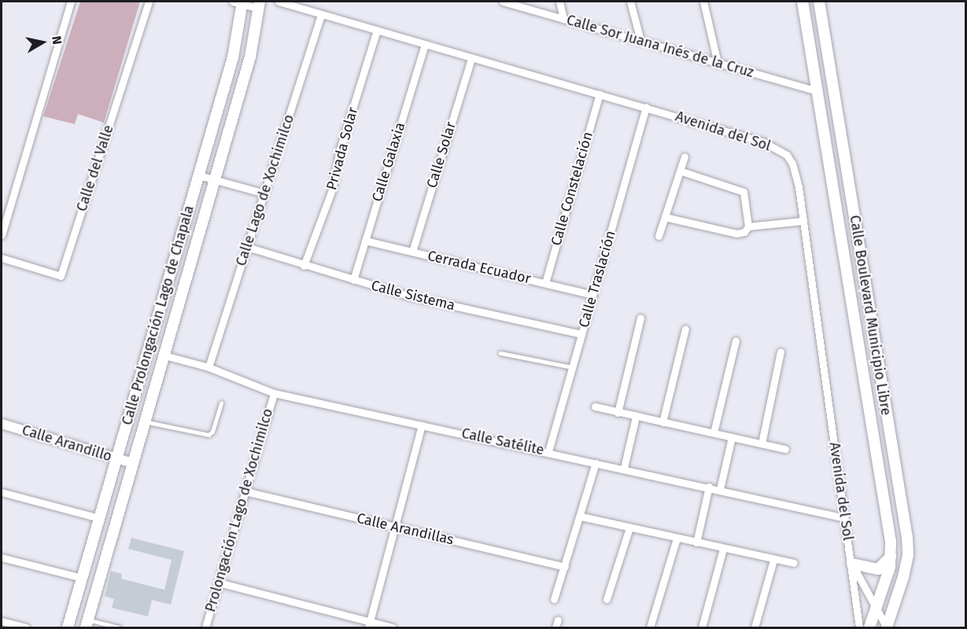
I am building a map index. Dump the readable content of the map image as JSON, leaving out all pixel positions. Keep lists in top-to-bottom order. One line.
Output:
{"streets":{"main road":["Calle Prolongación Lago de Chapala","Calle Boulevard Municipio Libre"],"street":["Calle Sor Juana Inés de la Cruz","Avenida del Sol","Privada Solar","Calle Solar","Calle Galaxia","Calle del Valle","Calle Constelación","Calle Lago de Xochimilco","Cerrada Ecuador","Calle Traslación","Calle Sistema","Calle Satélite","Calle Arandillo","Prolongación Lago de Xochimilco","Calle Arandillas"]},"crossings":[["Calle Sor Juana Inés de la Cruz","Calle Boulevard Municipio Libre"],["Avenida del Sol","Privada Solar"],["Avenida del Sol","Calle Solar"],["Avenida del Sol","Calle Galaxia"],["Avenida del Sol","Calle Constelación"],["Avenida del Sol","Calle Lago de Xochimilco"],["Avenida del Sol","Calle Traslación"],["Avenida del Sol","Calle Satélite"],["Privada Solar","Calle Sistema"],["Calle Solar","Cerrada Ecuador"],["Calle Galaxia","Cerrada Ecuador"],["Calle Galaxia","Calle Sistema"],["Calle Constelación","Cerrada Ecuador"],["Calle Lago de Xochimilco","Calle Sistema"],["Calle Lago de Xochimilco","Calle Satélite"],["Cerrada Ecuador","Calle Traslación"],["Calle Traslación","Calle Sistema"],["Calle Traslación","Calle Satélite"],["Calle Prolongación Lago de Chapala","Calle Satélite"],["Calle Prolongación Lago de Chapala","Calle Arandillo"],["Calle Satélite","Prolongación Lago de Xochimilco"],["Prolongación Lago de Xochimilco","Calle Arandillas"]],"north":"right"}
